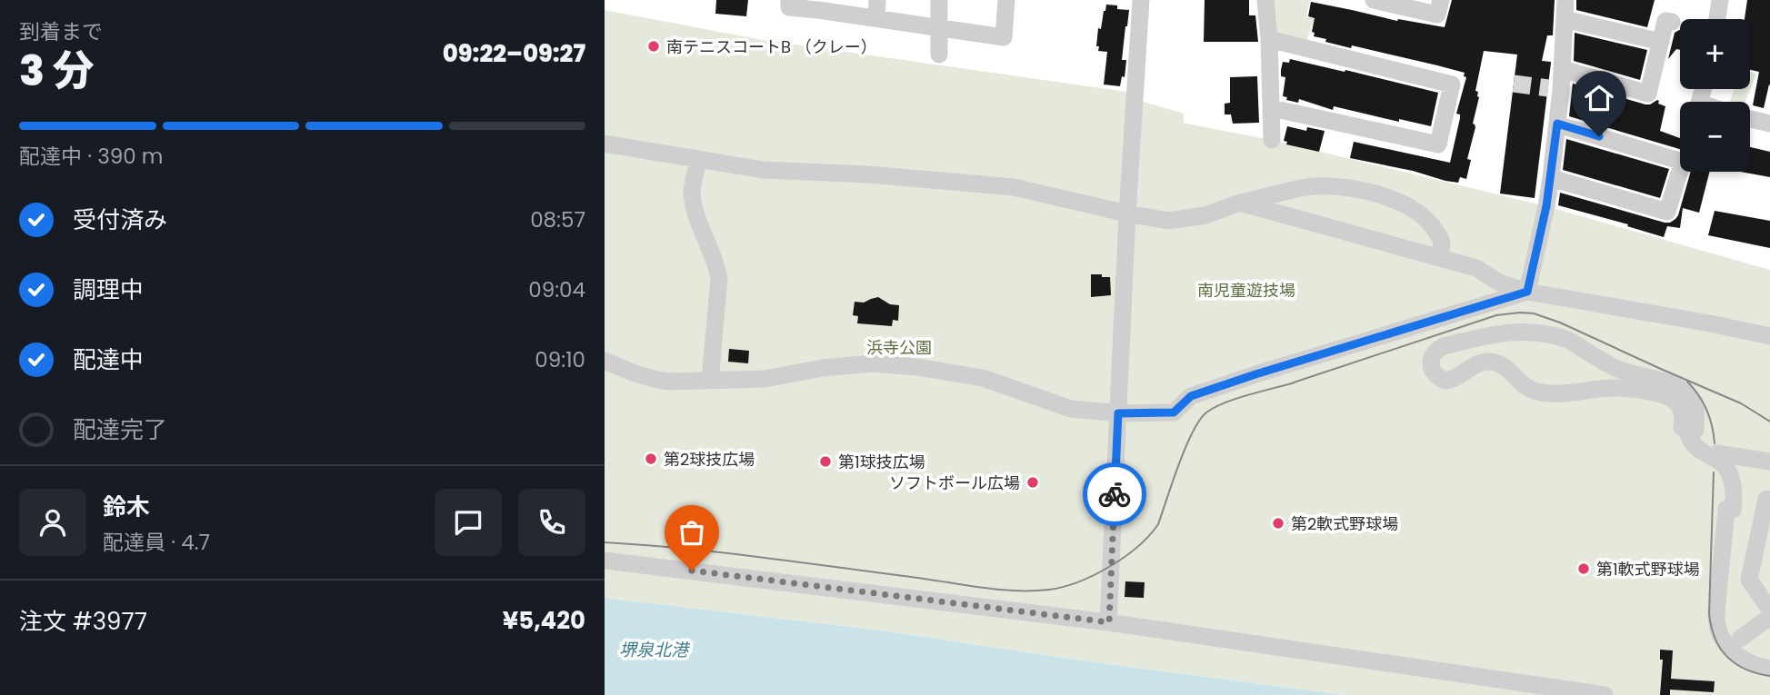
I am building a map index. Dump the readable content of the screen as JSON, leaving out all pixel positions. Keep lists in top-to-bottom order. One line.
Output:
{"water":["堺泉北港"],"parks":["南児童遊技場","浜寺公園"],"places":["南テニスコートB （クレー）","第2球技広場","第1球技広場","ソフトボール広場","第2軟式野球場","第1軟式野球場"],"page":{"heading":["3 分","到着まで","09:22–09:27"],"panel":["鈴木","配達員 · 4.7","注文 #3977","¥5,420"],"map_buttons":["+","−"],"bar":"配達中 · 390 m","list":[["受付済み","08:57"],["調理中","09:04"],["配達中","09:10"],"配達完了"]}}
